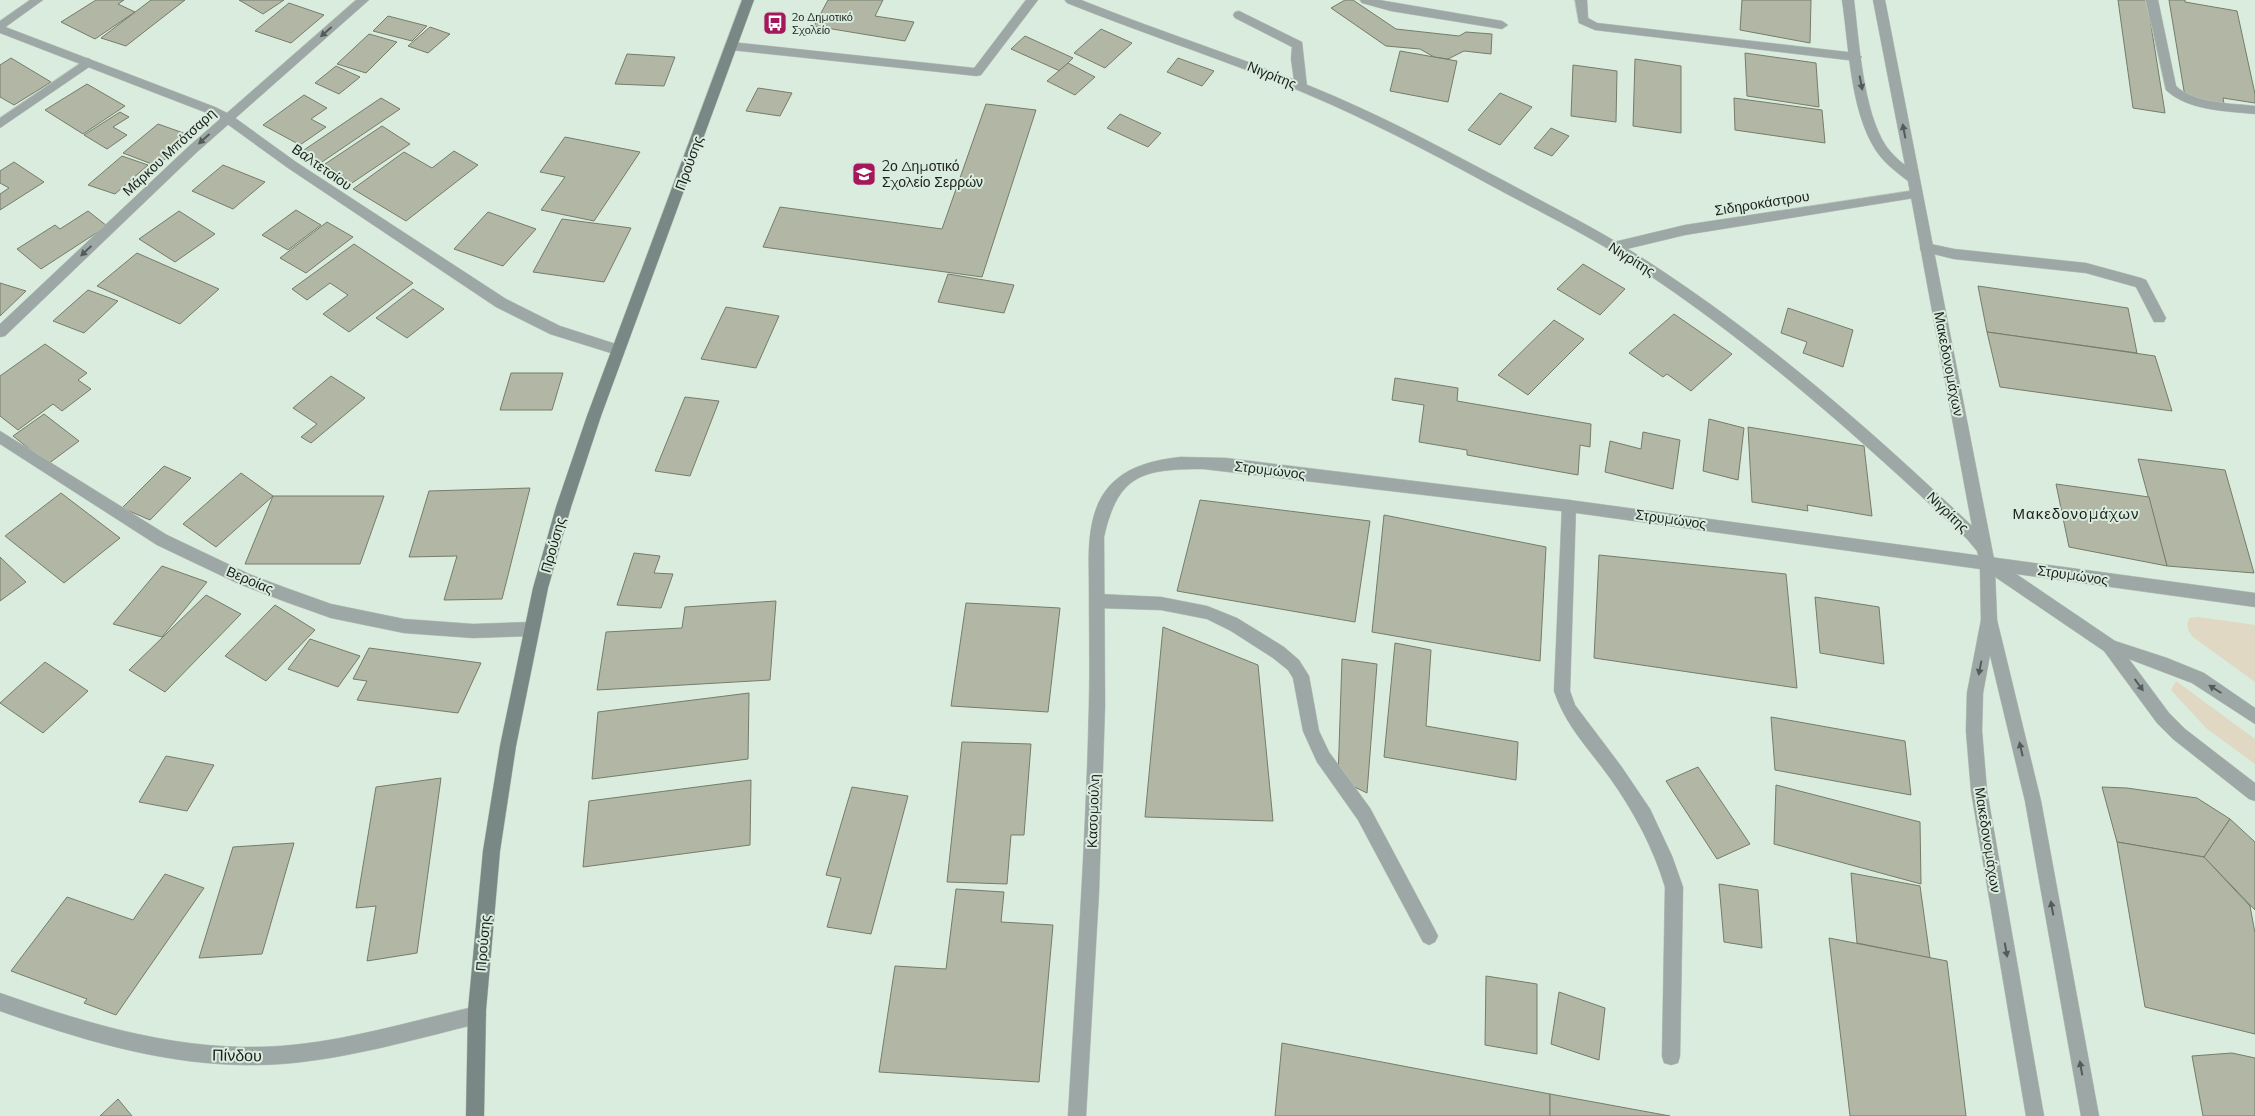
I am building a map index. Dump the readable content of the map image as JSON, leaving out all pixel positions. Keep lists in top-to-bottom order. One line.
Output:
{"streets":{"main road":["Προύσης"],"street":["Νιγρίτης","Μάρκου Μπότσαρη","Βαλτετσίου","Σιδηροκάστρου","Μακεδονομάχων","Στρυμώνος","Βεροίας","Κασομούλη","Πίνδου"]},"crossings":[["Νιγρίτης","Σιδηροκάστρου"],["Νιγρίτης","Μακεδονομάχων"],["Νιγρίτης","Στρυμώνος"],["Μάρκου Μπότσαρη","Βαλτετσίου"],["Προύσης","Βαλτετσίου"],["Προύσης","Βεροίας"],["Προύσης","Πίνδου"],["Σιδηροκάστρου","Μακεδονομάχων"],["Μακεδονομάχων","Στρυμώνος"],["Στρυμώνος","Κασομούλη"]],"one_way":["Μάρκου Μπότσαρη"],"districts":["Μακεδονομάχων"],"places":{"bus stop":["2ο Δημοτικό Σχολείο"],"school or university":["2ο Δημοτικό Σχολείο Σερρών"]}}
